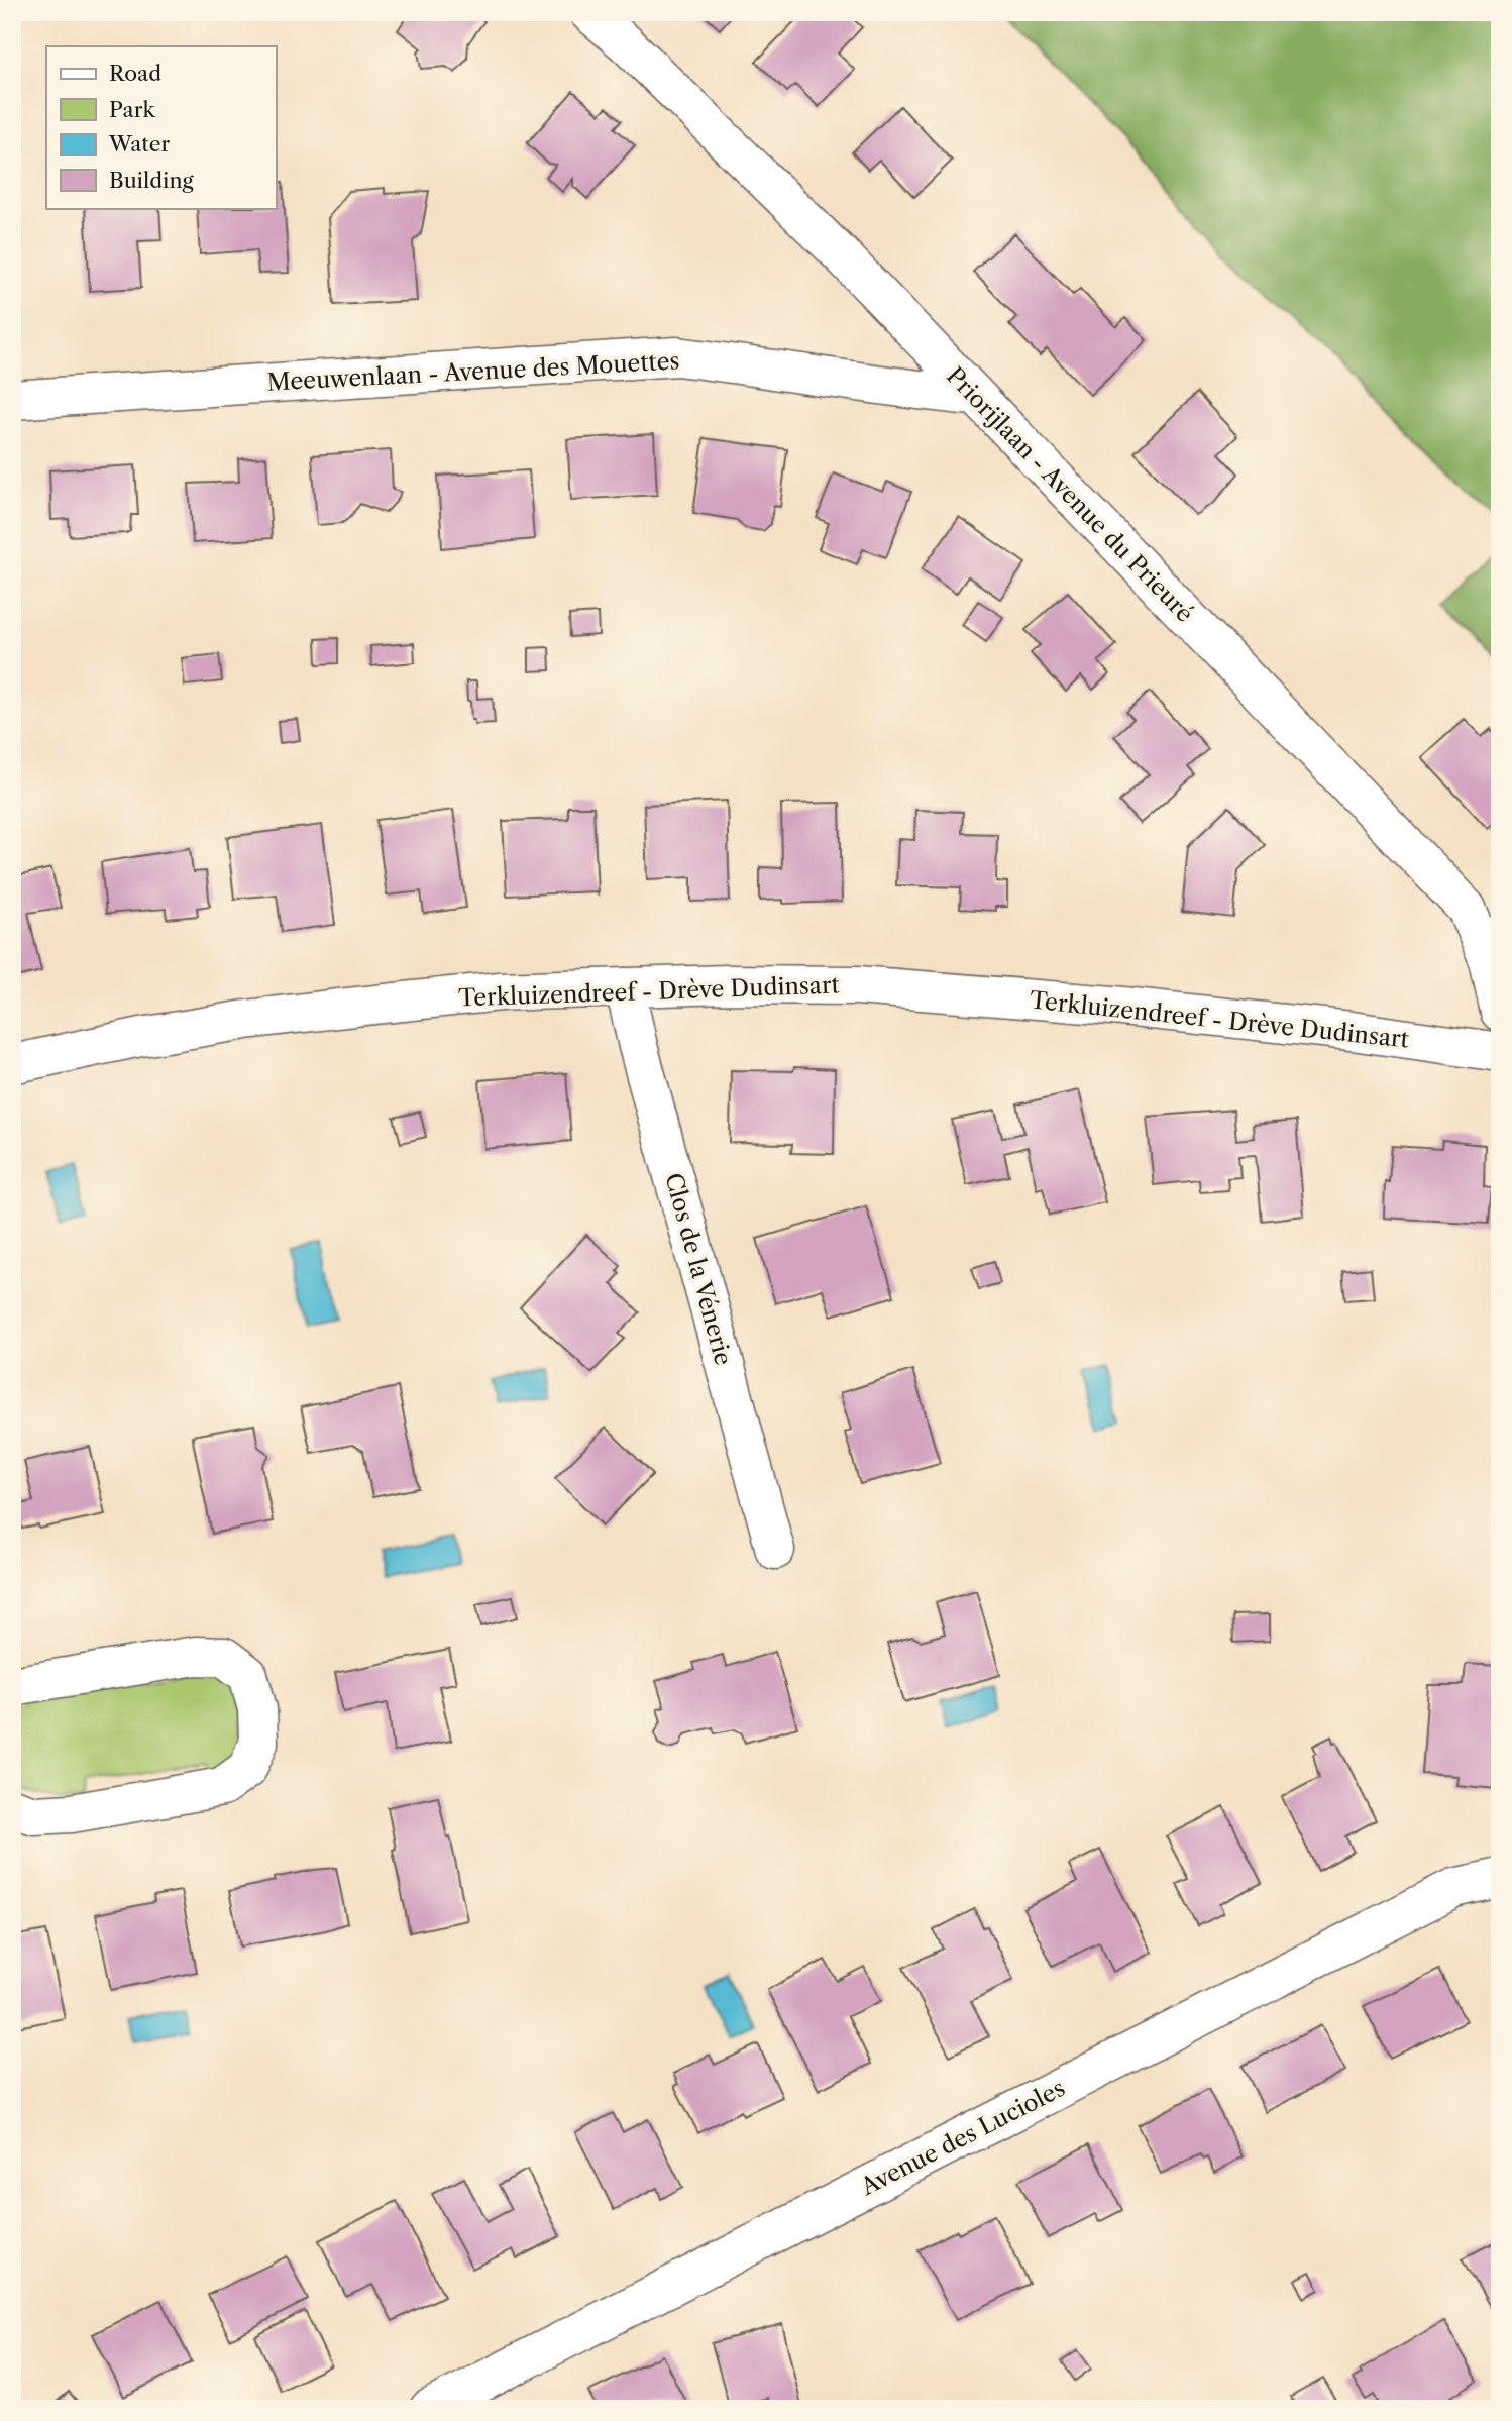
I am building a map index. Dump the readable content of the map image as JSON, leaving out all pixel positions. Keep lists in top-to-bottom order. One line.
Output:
{"streets":{"street":["Meeuwenlaan - Avenue des Mouettes","Priorijlaan - Avenue du Prieuré","Terkluizendreef - Drève Dudinsart","Clos de la Vénerie","Avenue des Lucioles"]},"crossings":[["Meeuwenlaan - Avenue des Mouettes","Priorijlaan - Avenue du Prieuré"],["Terkluizendreef - Drève Dudinsart","Clos de la Vénerie"]],"legend":["Road","Park","Water","Building"]}
